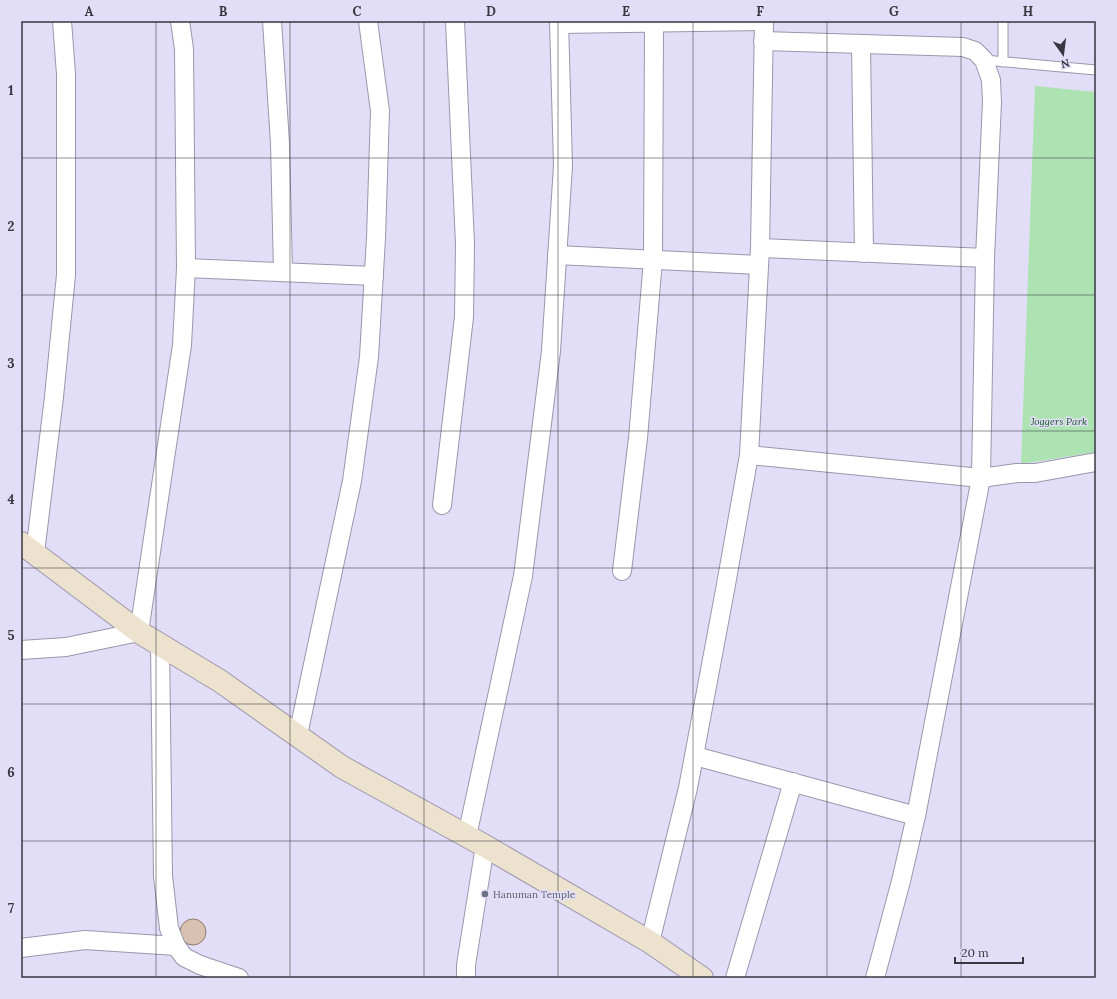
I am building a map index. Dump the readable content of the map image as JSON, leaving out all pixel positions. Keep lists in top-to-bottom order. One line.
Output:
{"parks":["Joggers Park"],"places":["Hanuman Temple"],"scale_bar":"20 m","north":"bottom","grid":{"columns":["A","B","C","D","E","F","G","H"],"rows":["1","2","3","4","5","6","7"]}}
